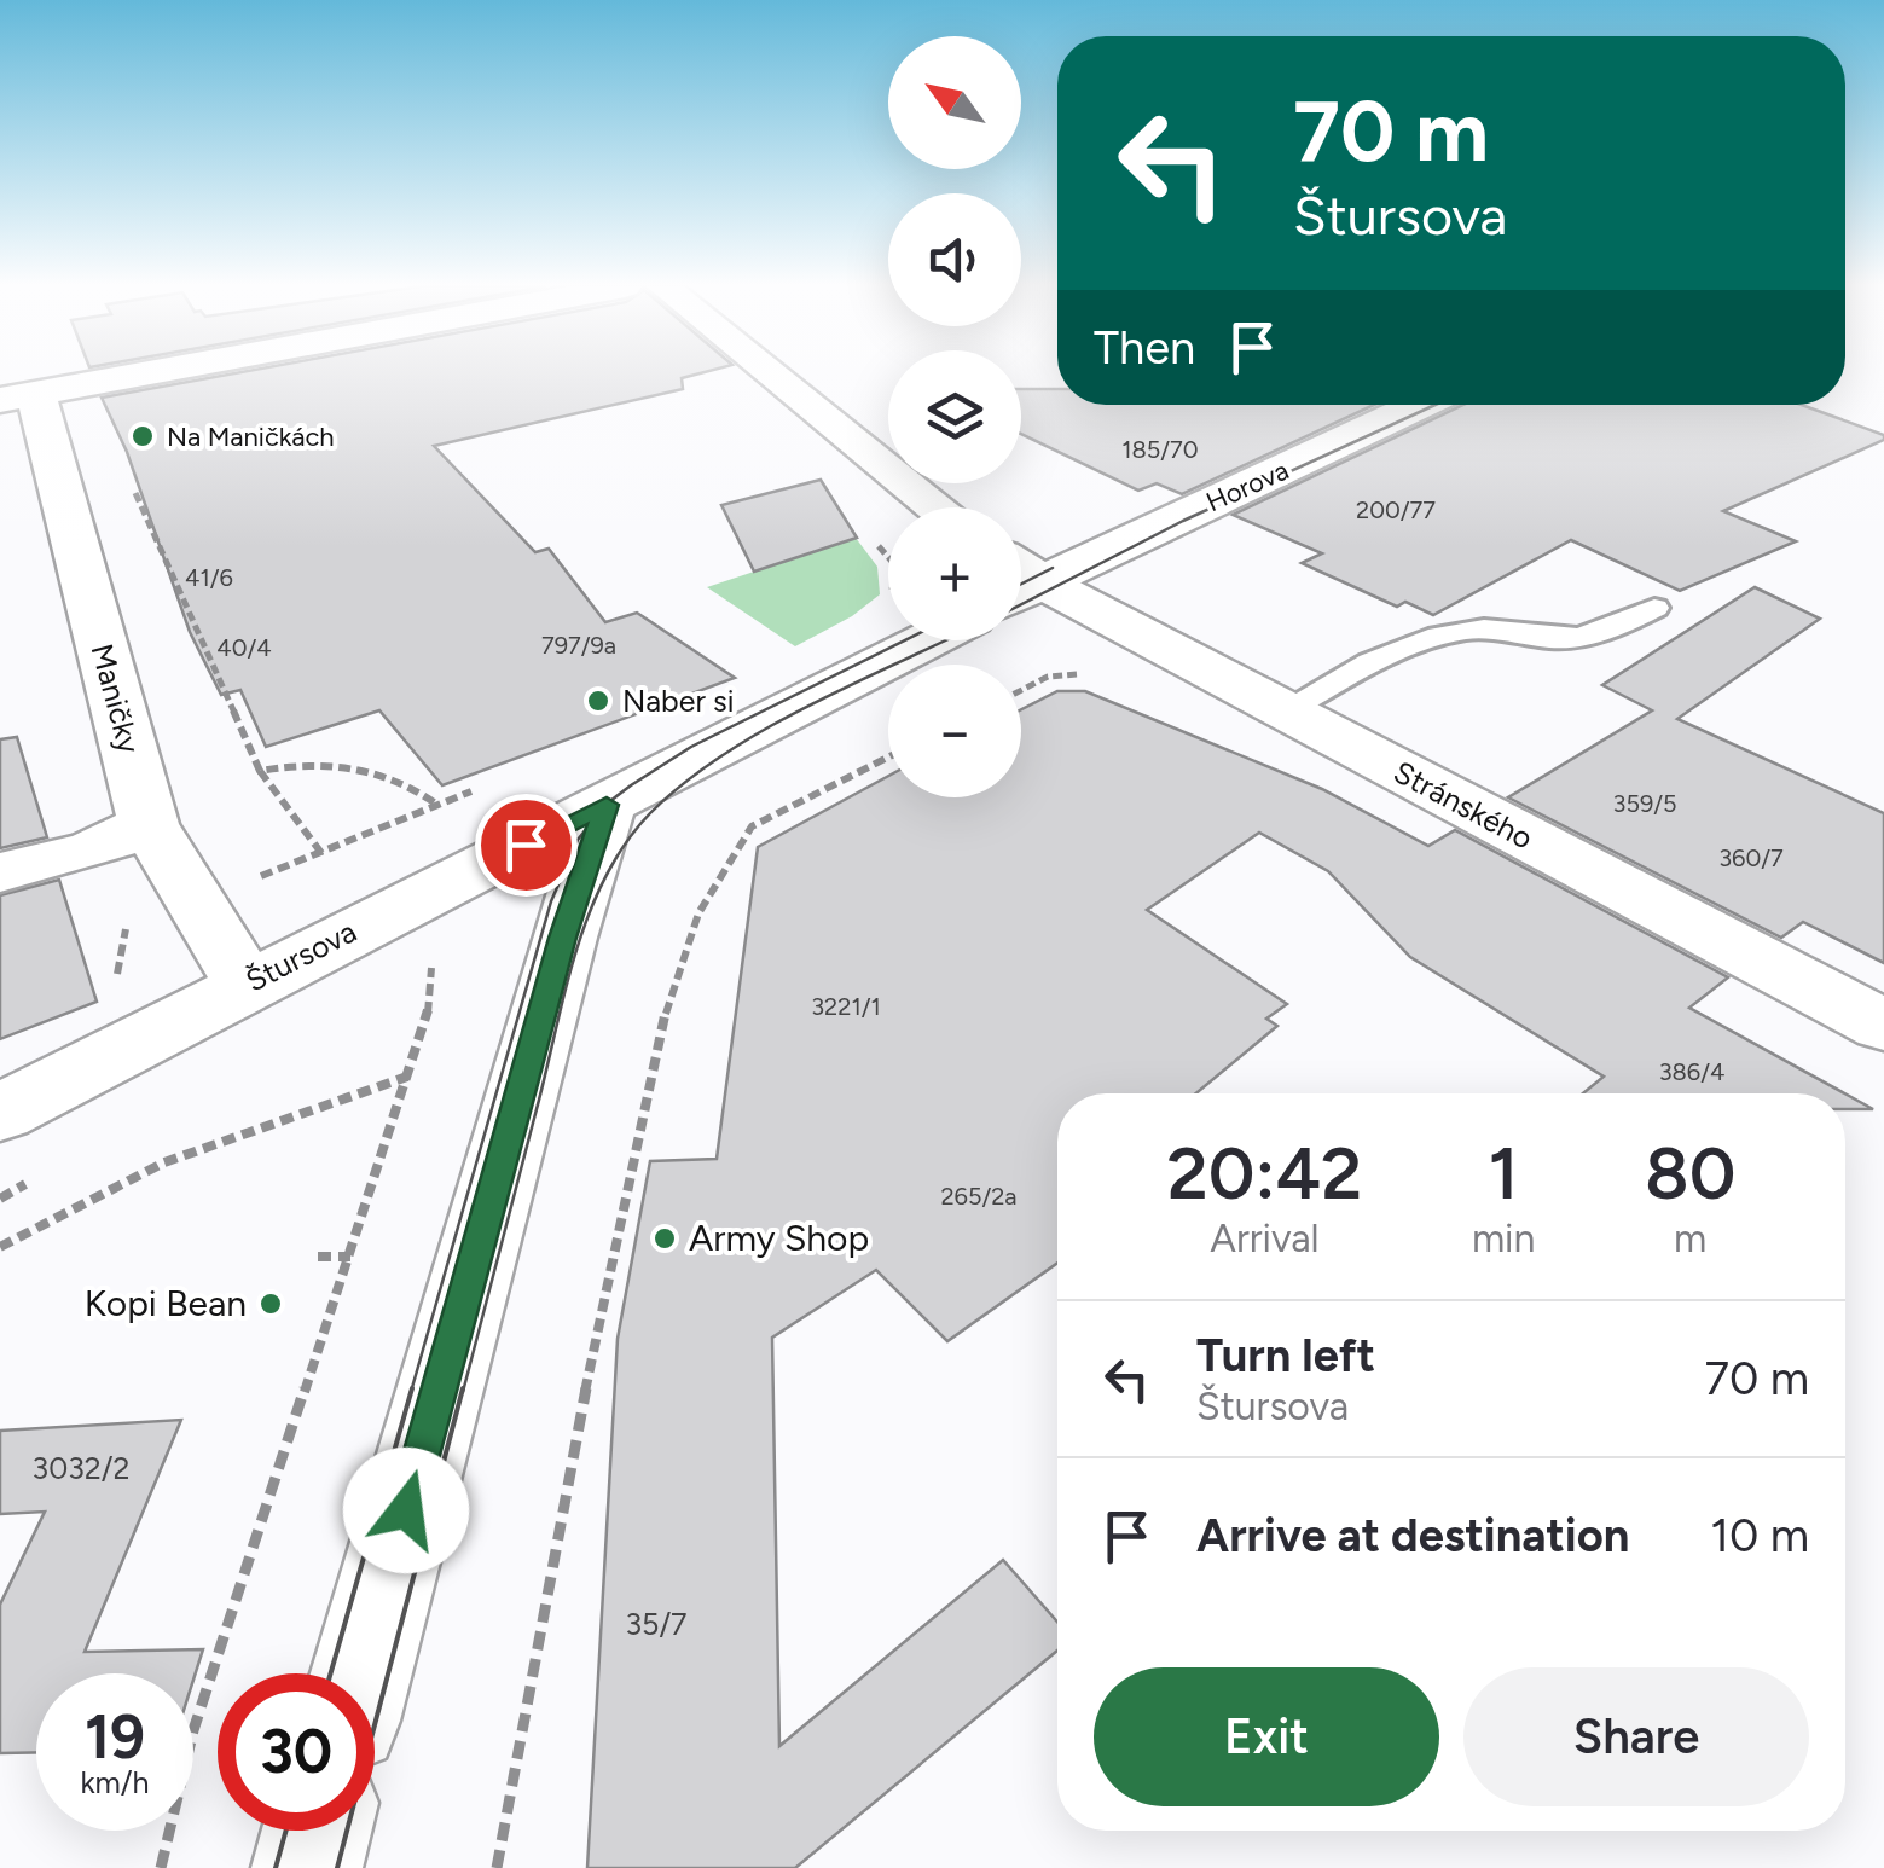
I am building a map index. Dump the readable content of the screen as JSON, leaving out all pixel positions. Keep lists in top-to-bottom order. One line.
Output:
{"streets":{"street":["Horova","Maničky","Stránského","Štursova"]},"crossings":[["Maničky","Štursova"]],"places":["Na Maničkách","Naber si","Army Shop","Kopi Bean"],"house_numbers":["185/70","200/77","41/6","797/9a","40/4","359/5","360/7","3221/1","386/4","265/2a","3032/2","35/7"],"north":"top left","page":{"map_buttons":["+","−"],"turn":["70 m","Štursova"],"then":"Then","eta":["20:42","Arrival","1","min","80","m"],"list":[{"name":"Turn left","note":"Štursova","value":"70 m"},{"name":"Arrive at destination","value":"10 m"}],"buttons":["Exit","Share"],"speed":"19 km/h","limit":"30"}}
